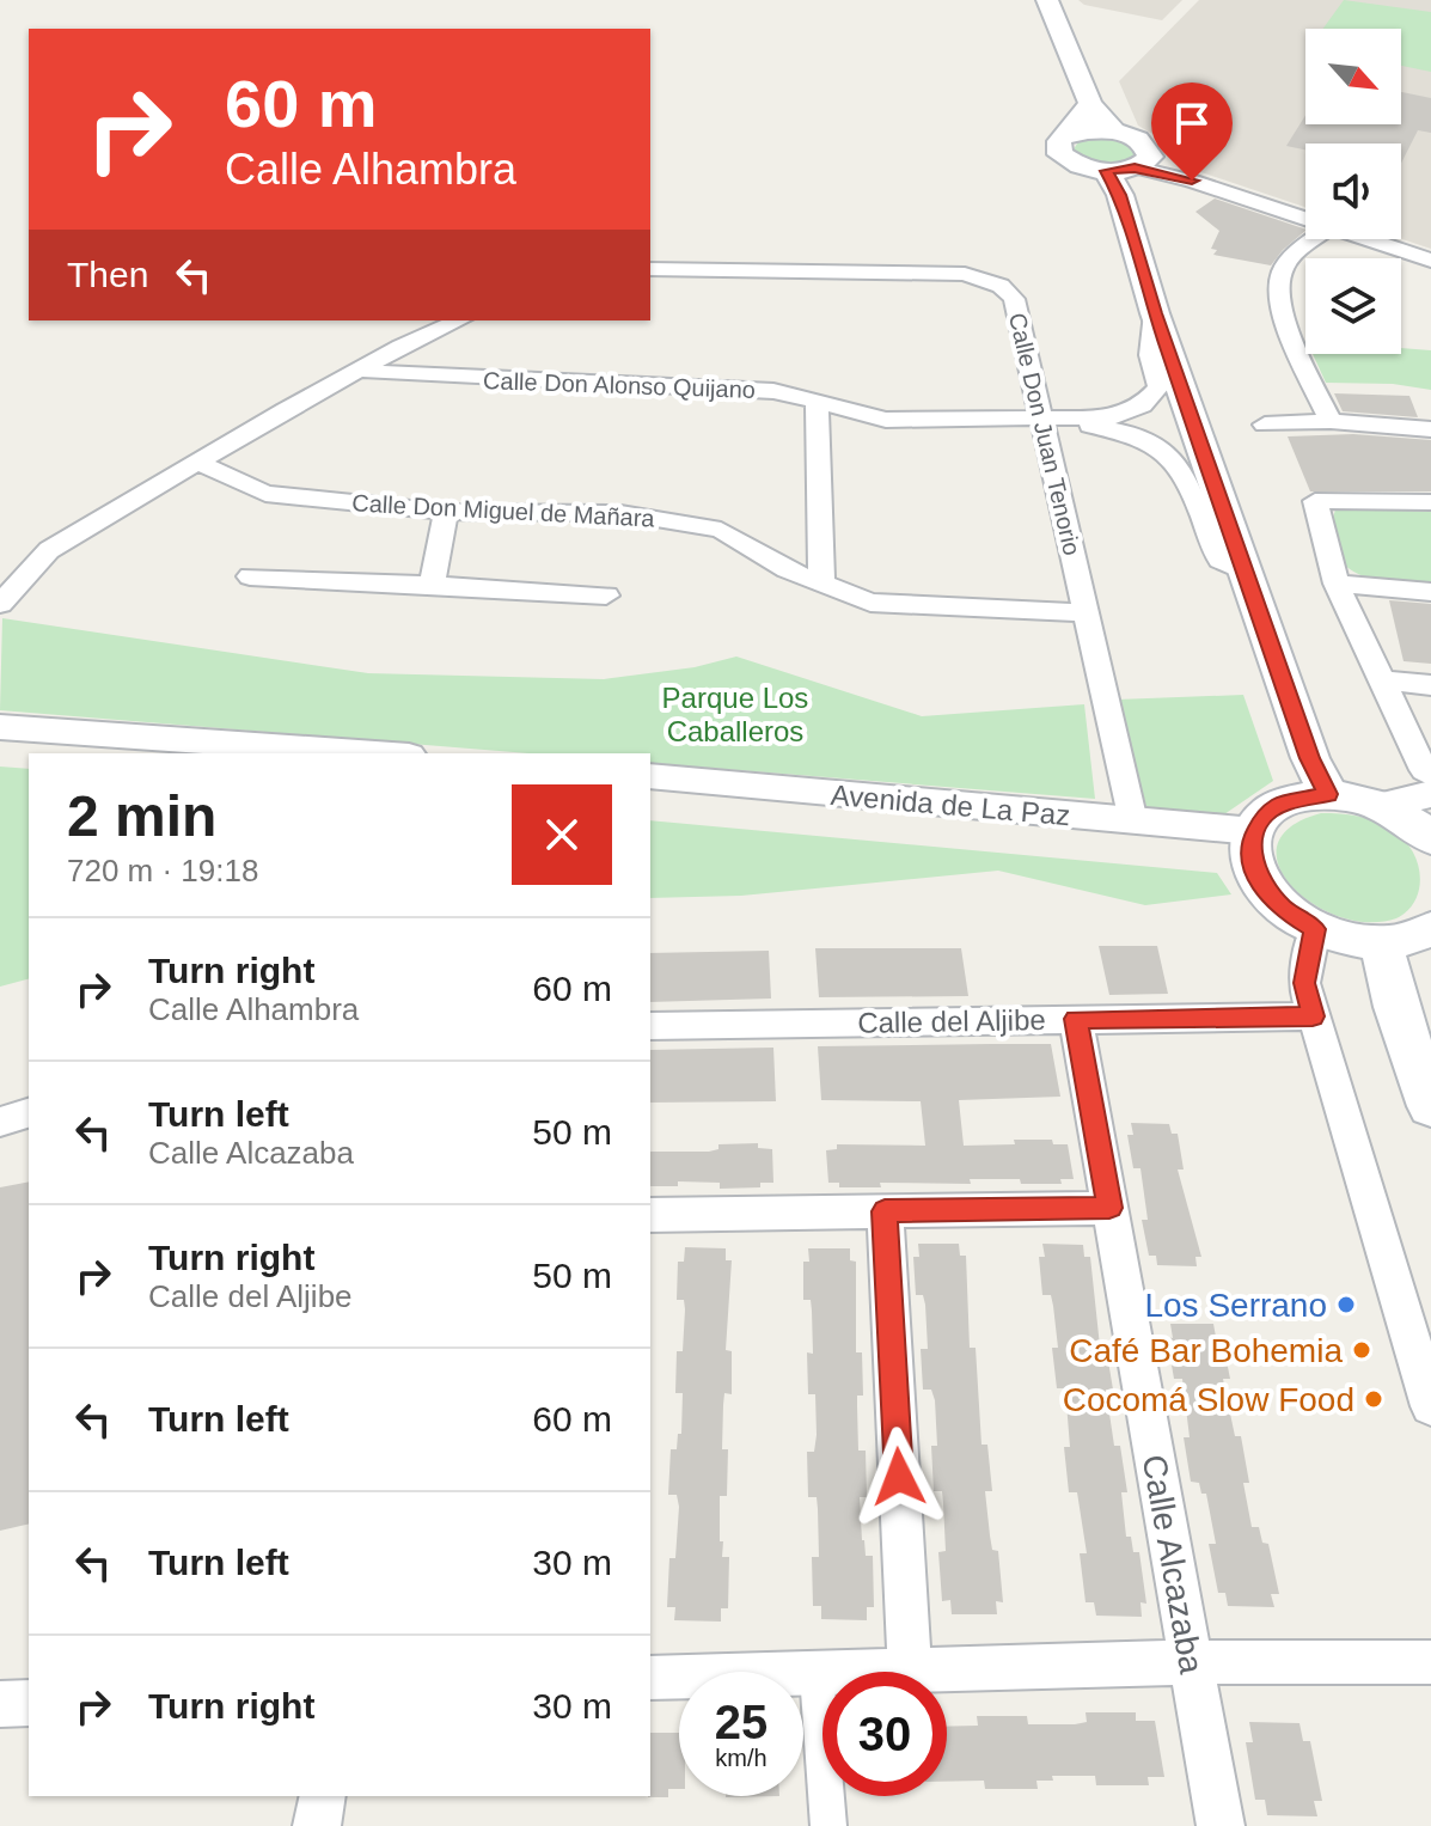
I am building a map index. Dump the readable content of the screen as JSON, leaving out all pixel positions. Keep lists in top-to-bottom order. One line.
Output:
{"streets":{"street":["Calle Don Alonso Quijano","Calle Don Juan Tenorio","Calle Don Miguel de Mañara","Avenida de La Paz","Calle del Aljibe","Calle Alcazaba"]},"crossings":[["Calle Don Alonso Quijano","Calle Don Juan Tenorio"],["Calle Don Juan Tenorio","Calle Don Miguel de Mañara"],["Calle Don Juan Tenorio","Avenida de La Paz"],["Calle del Aljibe","Calle Alcazaba"]],"parks":["Parque Los Caballeros"],"places":["Los Serrano","Café Bar Bohemia","Cocomá Slow Food"],"north":"bottom right","page":{"turn":["60 m","Calle Alhambra"],"then":"Then","heading":["2 min","720 m · 19:18"],"list":[{"name":"Turn right","note":"Calle Alhambra","value":"60 m"},{"name":"Turn left","note":"Calle Alcazaba","value":"50 m"},{"name":"Turn right","note":"Calle del Aljibe","value":"50 m"},{"name":"Turn left","value":"60 m"},{"name":"Turn left","value":"30 m"},{"name":"Turn right","value":"30 m"}],"speed":"25 km/h","limit":"30"}}
